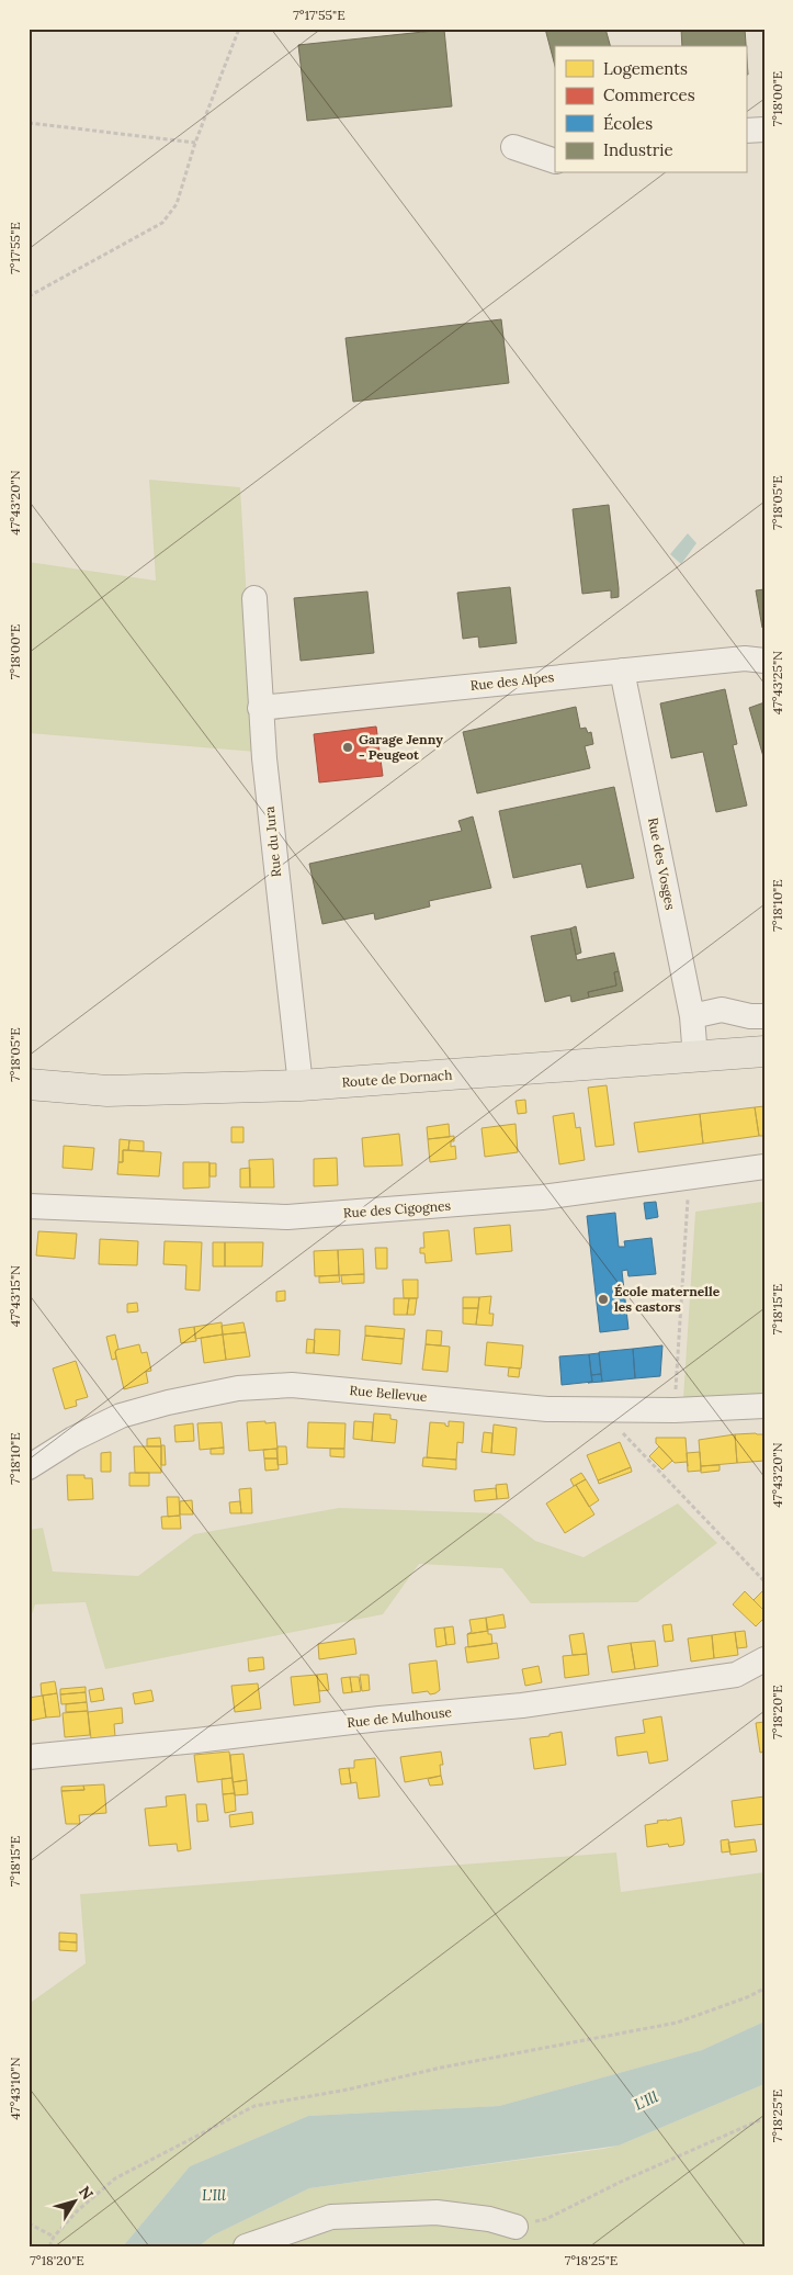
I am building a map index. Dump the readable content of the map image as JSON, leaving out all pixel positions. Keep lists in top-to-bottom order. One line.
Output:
{"streets":{"main road":["Route de Dornach"],"street":["Rue des Alpes","Rue du Jura","Rue des Vosges","Rue des Cigognes","Rue Bellevue","Rue de Mulhouse"]},"crossings":[["Rue des Alpes","Rue du Jura"],["Rue des Alpes","Rue des Vosges"],["Rue du Jura","Route de Dornach"],["Rue des Vosges","Route de Dornach"]],"water":["L'Ill"],"places":["Garage Jenny - Peugeot","École maternelle les castors"],"legend":["Logements","Commerces","Écoles","Industrie"],"north":"top right","coordinates":["7°17'55\"E","7°18'00\"E","7°18'05\"E","47°43'20\"N","47°43'25\"N","7°18'10\"E","47°43'15\"N","7°18'15\"E","7°18'20\"E","47°43'10\"N","7°18'25\"E"]}
